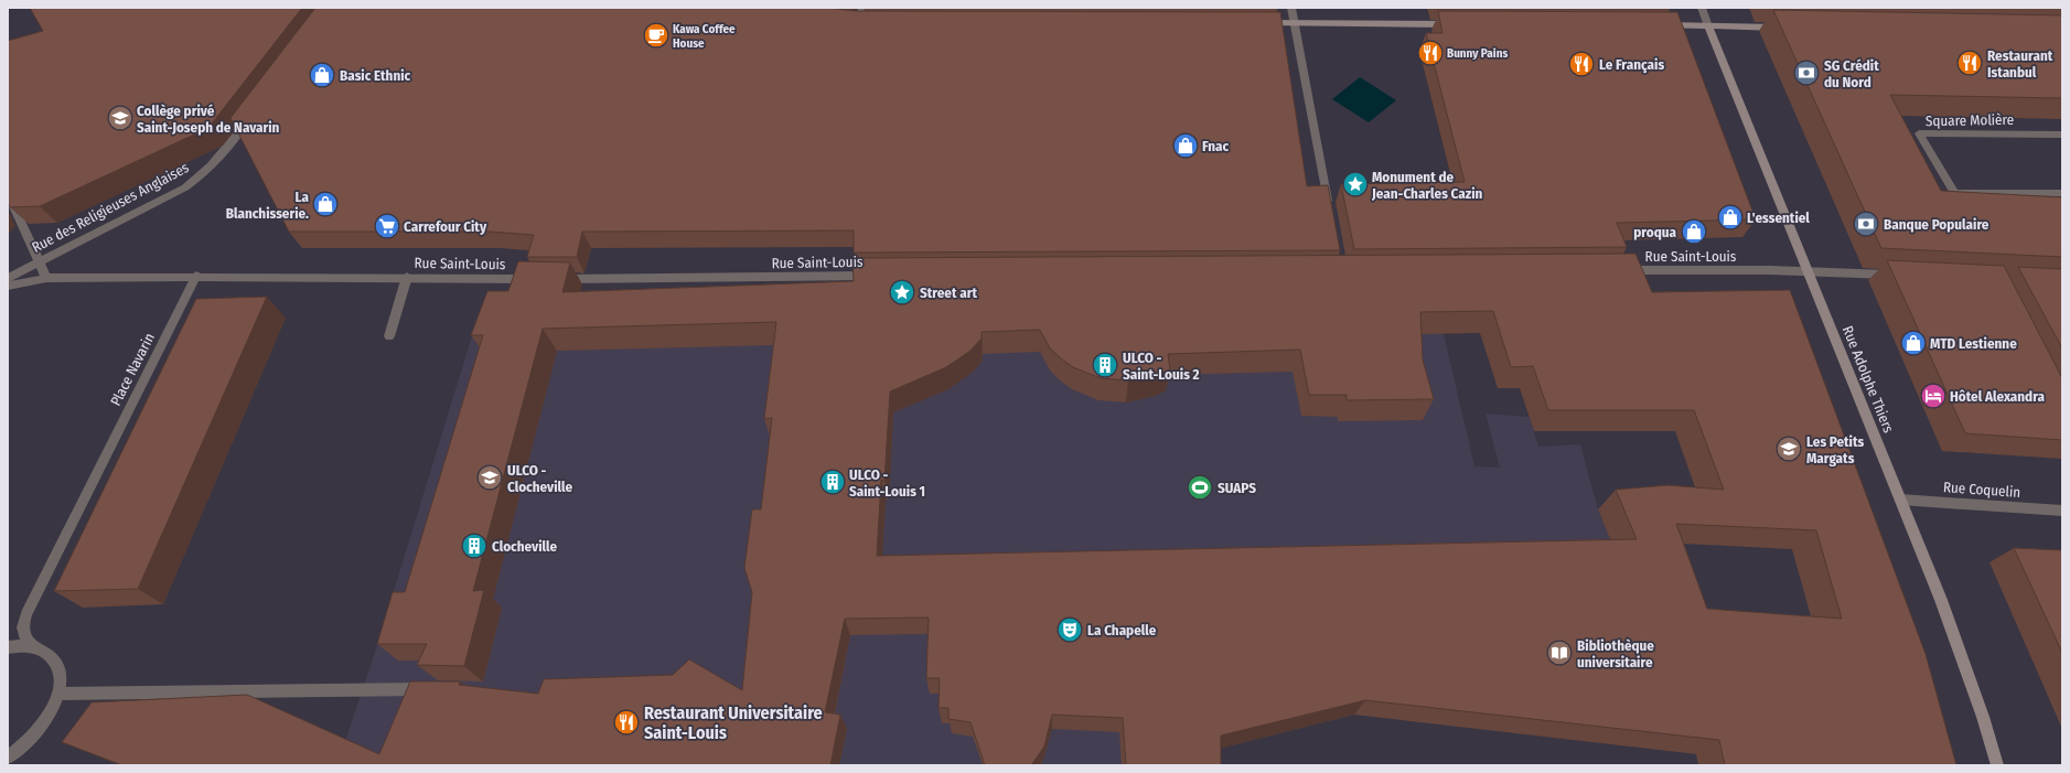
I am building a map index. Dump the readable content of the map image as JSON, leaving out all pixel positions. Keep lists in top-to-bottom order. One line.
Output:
{"streets":{"street":["Square Molière","Rue des Religieuses Anglaises","Rue Saint-Louis","Place Navarin","Rue Adolphe Thiers","Rue Coquelin"]},"crossings":[["Rue Saint-Louis","Place Navarin"],["Rue Saint-Louis","Rue Adolphe Thiers"],["Rue Adolphe Thiers","Rue Coquelin"]],"places":{"cafe":["Kawa Coffee House"],"restaurant":["Bunny Pains","Restaurant Istanbul","Le Français","Restaurant Universitaire Saint-Louis"],"bank":["SG Crédit du Nord","Banque Populaire"],"shop":["Basic Ethnic","Fnac","La Blanchisserie.","L'essentiel","proqua","MTD Lestienne"],"school or university":["Collège privé Saint-Joseph de Navarin","Les Petits Margats","ULCO - Clocheville"],"place":["Monument de Jean-Charles Cazin","Street art"],"supermarket":["Carrefour City"],"building":["ULCO - Saint-Louis 2","ULCO - Saint-Louis 1","Clocheville"],"hotel":["Hôtel Alexandra"],"sports":["SUAPS"],"theatre":["La Chapelle"],"library":["Bibliothèque universitaire"]}}
